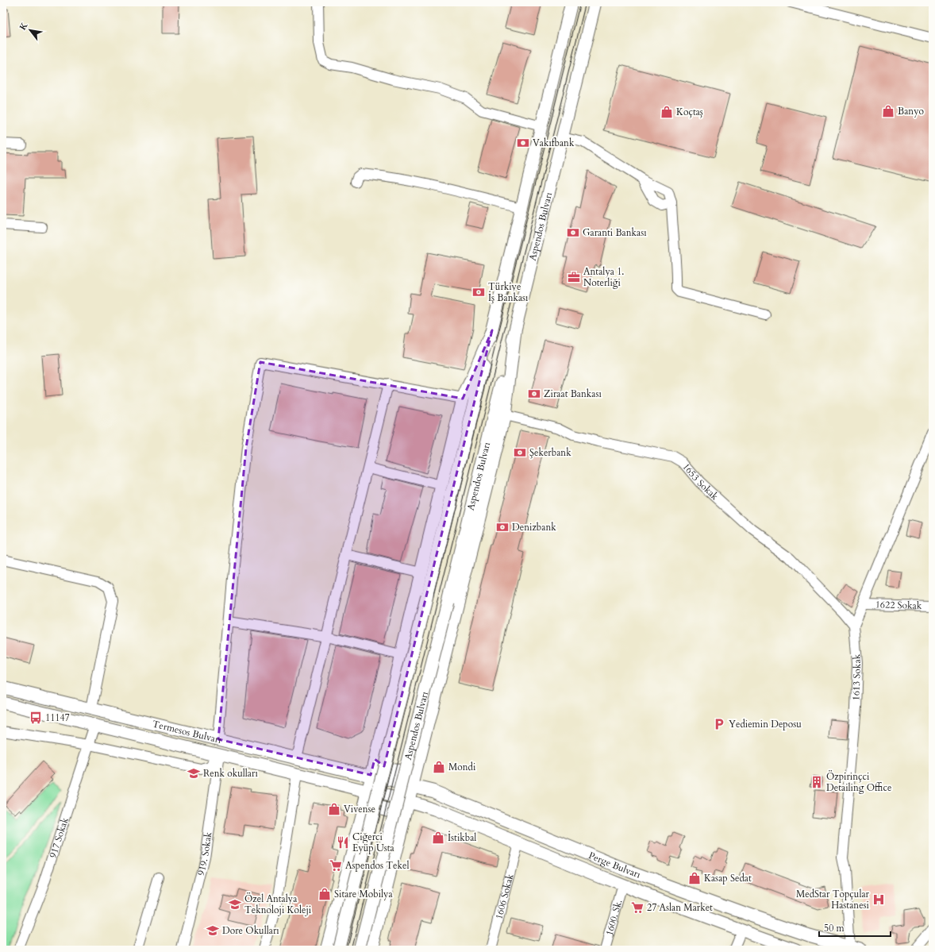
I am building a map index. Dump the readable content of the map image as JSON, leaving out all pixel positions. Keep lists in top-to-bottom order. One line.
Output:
{"streets":{"main road":["Aspendos Bulvarı","Termesos Bulvarı","Perge Bulvarı"],"street":["1653 Sokak","1622 Sokak","1613 Sokak","917 Sokak","919. Sokak","1606 Sokak","1600. Sk."]},"crossings":[["1653 Sokak","1613 Sokak"],["1622 Sokak","1613 Sokak"],["1613 Sokak","Perge Bulvarı"],["Termesos Bulvarı","917 Sokak"],["Termesos Bulvarı","919. Sokak"],["Termesos Bulvarı","Perge Bulvarı"],["Perge Bulvarı","1606 Sokak"],["Perge Bulvarı","1600. Sk."]],"places":{"shop":["Banyo","Koçtaş","Mondi","Vivense","İstikbal","Kasap Sedat","Sitare Mobilya"],"bank":["Vakıfbank","Garanti Bankası","Türkiye İş Bankası","Ziraat Bankası","Şekerbank","Denizbank"],"office":["Antalya 1. Noterliği"],"bus stop":["11147"],"parking":["Yediemin Deposu"],"school or university":["Renk okulları","Özel Antalya Teknoloji Koleji","Dore Okulları"],"building":["Özpirinçci Detailing Office"],"restaurant":["Ciğerci Eyüp Usta"],"supermarket":["Aspendos Tekel","27 Aslan Market"],"hospital":["MedStar Topçular Hastanesi"]},"scale_bar":"50 m","north":"top left"}
